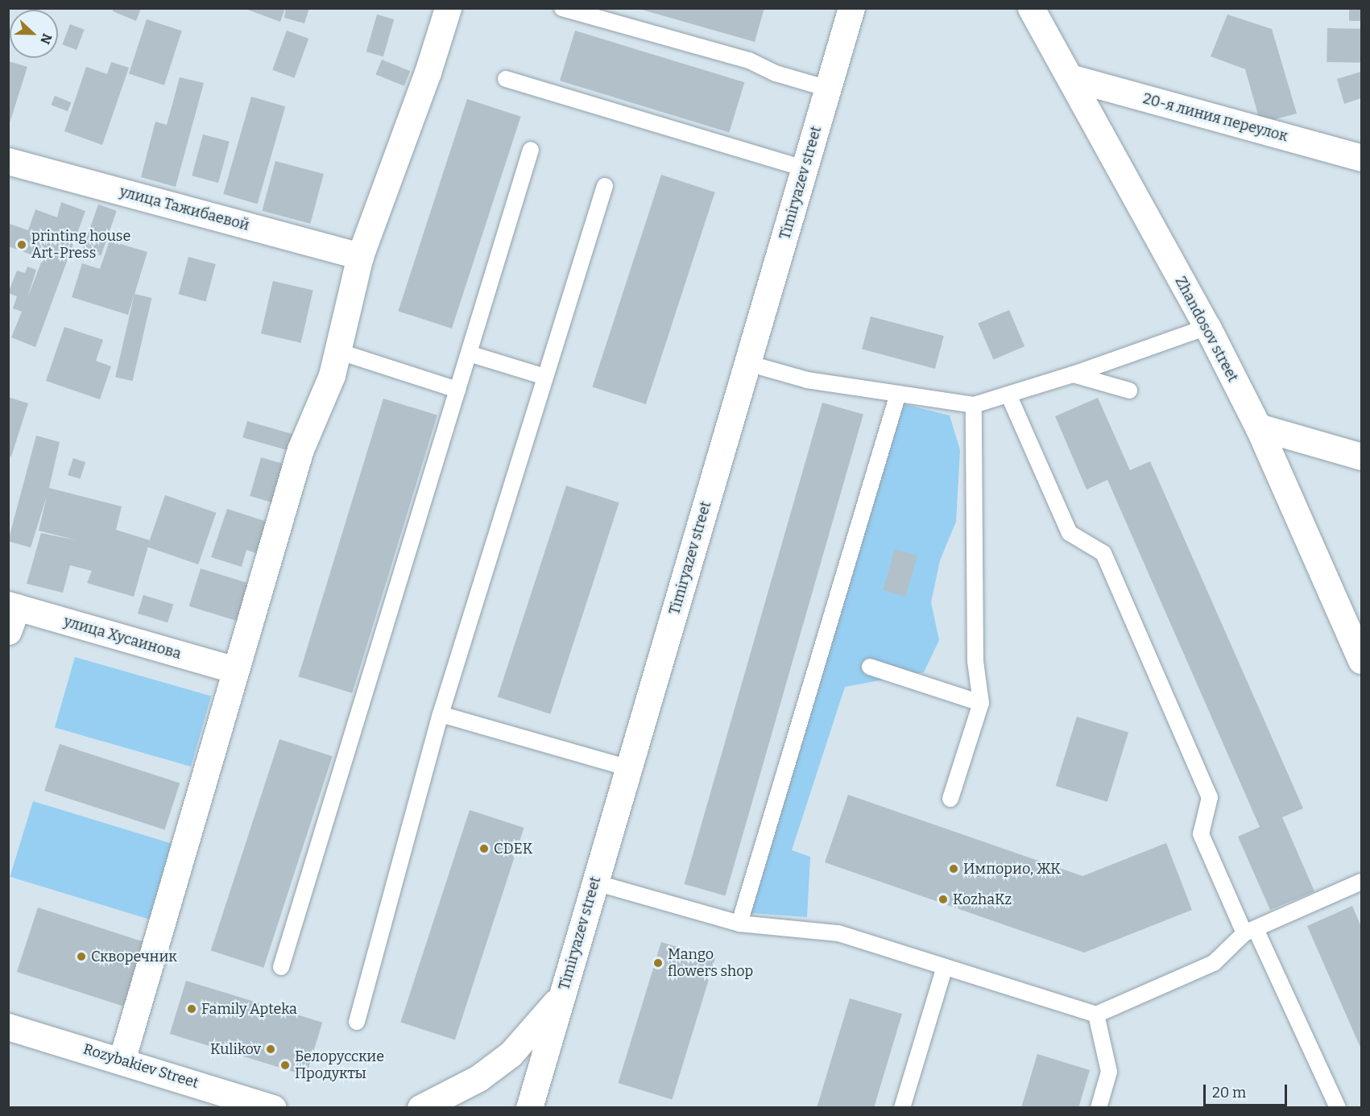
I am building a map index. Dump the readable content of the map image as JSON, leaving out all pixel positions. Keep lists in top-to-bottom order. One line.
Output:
{"streets":{"main road":["20-я линия переулок","Timiryazev street","улица Тажибаевой","Zhandosov street","улица Хусаинова","Rozybakiev Street"]},"crossings":[["20-я линия переулок","Zhandosov street"]],"places":["printing house Art-Press","CDEK","Импорио, ЖК","KozhaKz","Скворечник","Mango flowers shop","Family Apteka","Kulikov","Белорусские Продукты"],"scale_bar":"20 m","north":"right"}
